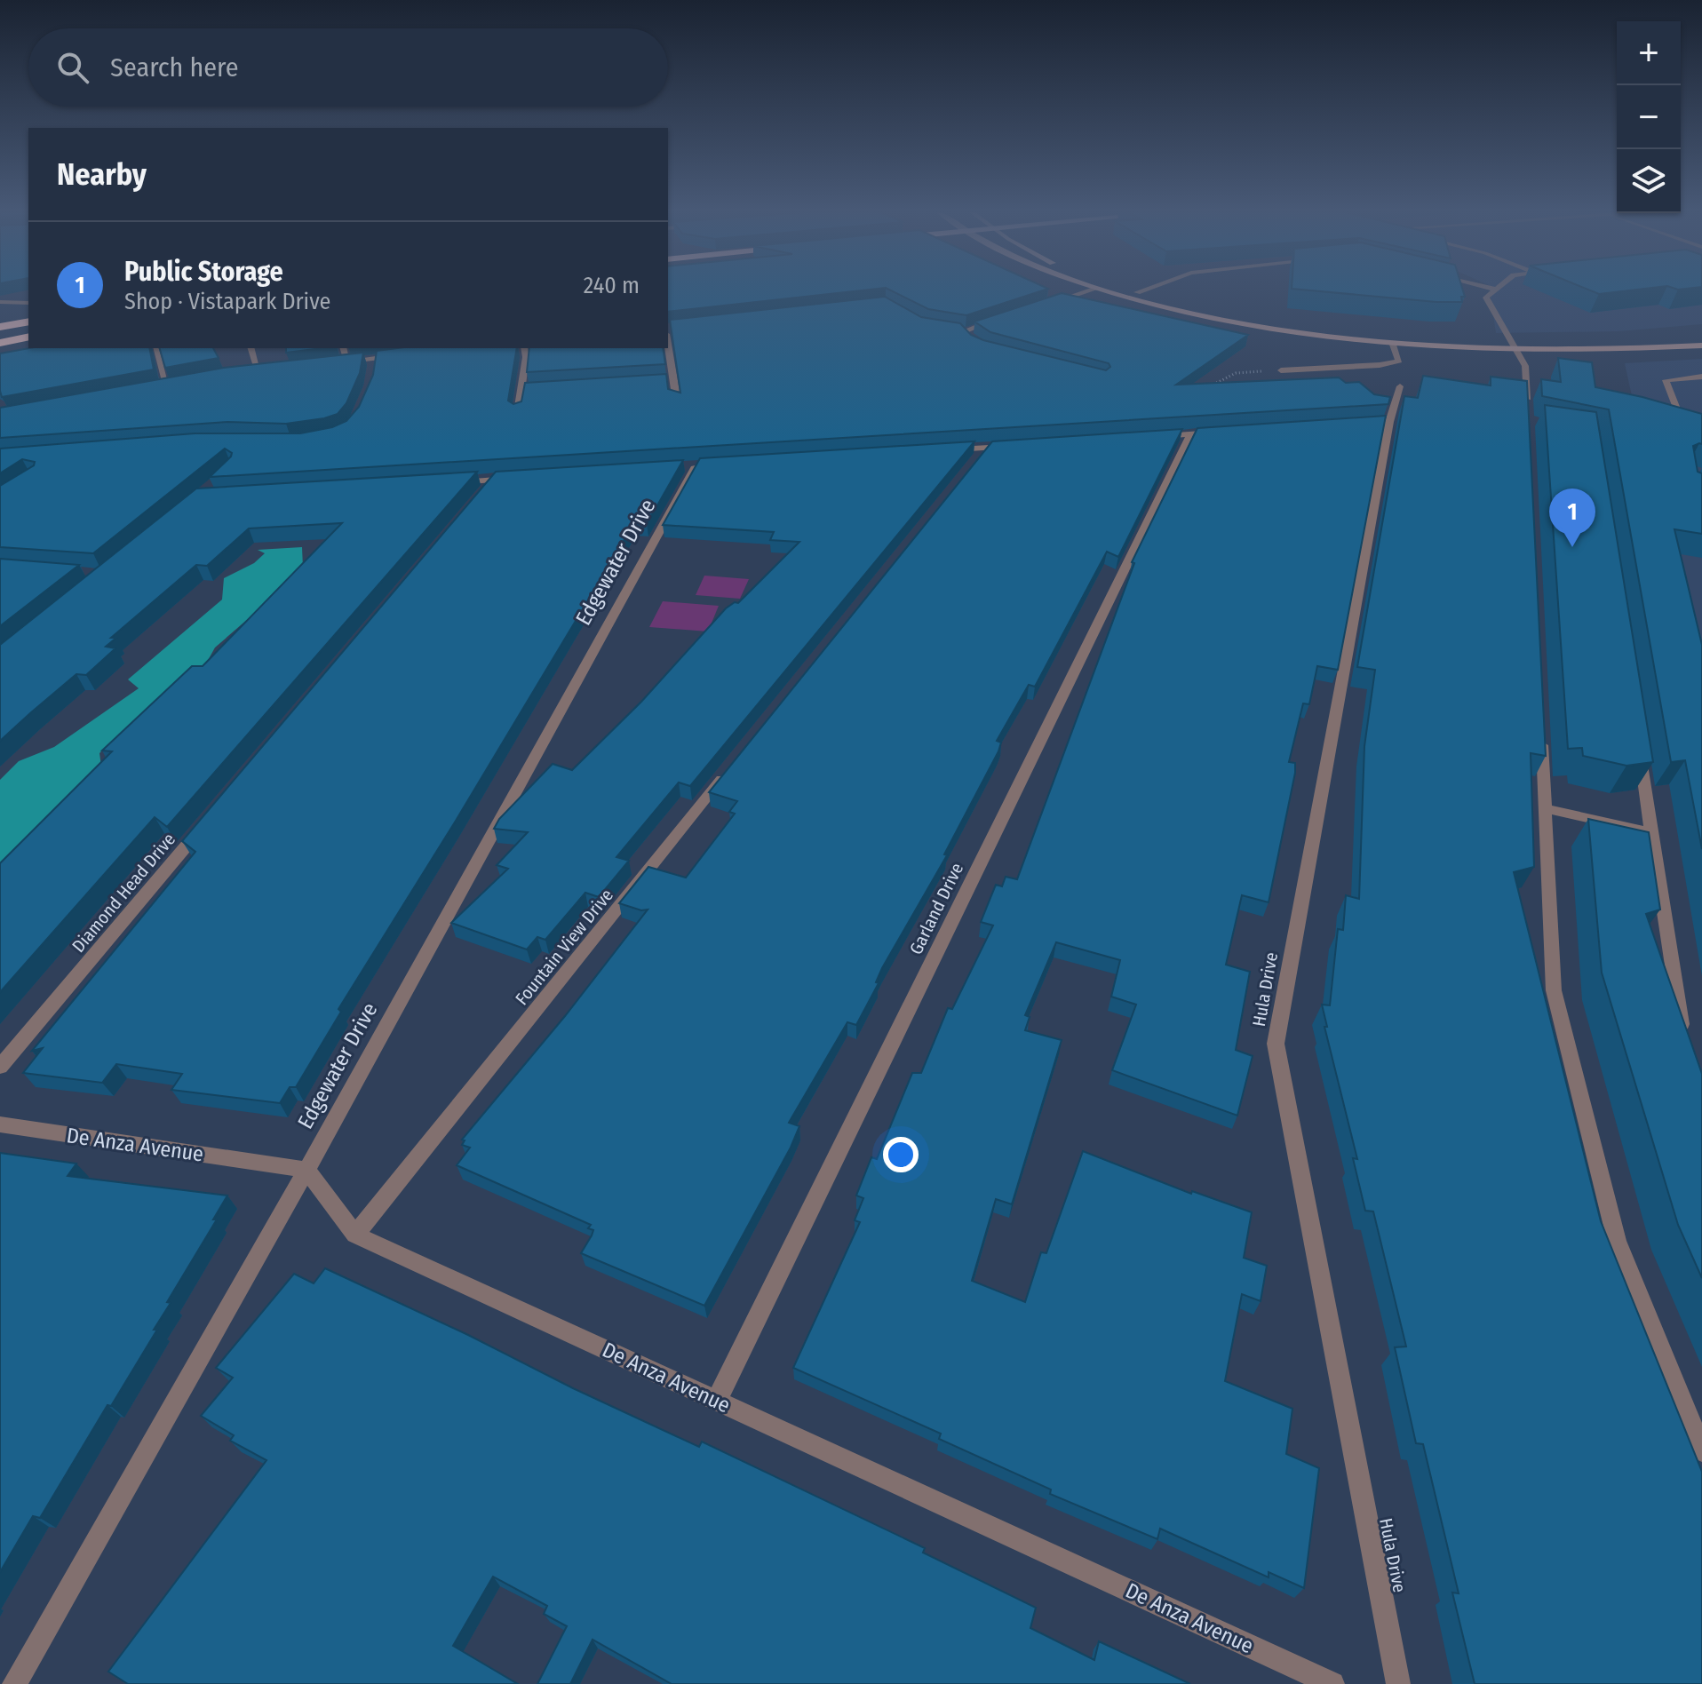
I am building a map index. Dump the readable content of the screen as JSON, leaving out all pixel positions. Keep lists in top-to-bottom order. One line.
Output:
{"streets":{"street":["Edgewater Drive","Diamond Head Drive","Garland Drive","Fountain View Drive","Hula Drive","De Anza Avenue"]},"crossings":[["Edgewater Drive","De Anza Avenue"],["Garland Drive","De Anza Avenue"],["Fountain View Drive","De Anza Avenue"]],"page":{"map_buttons":["+","−"],"search":"Search here","heading":"Nearby","list":[{"mark":"1","name":"Public Storage","note":"Shop · Vistapark Drive","value":"240 m"}],"pins":"1"}}
